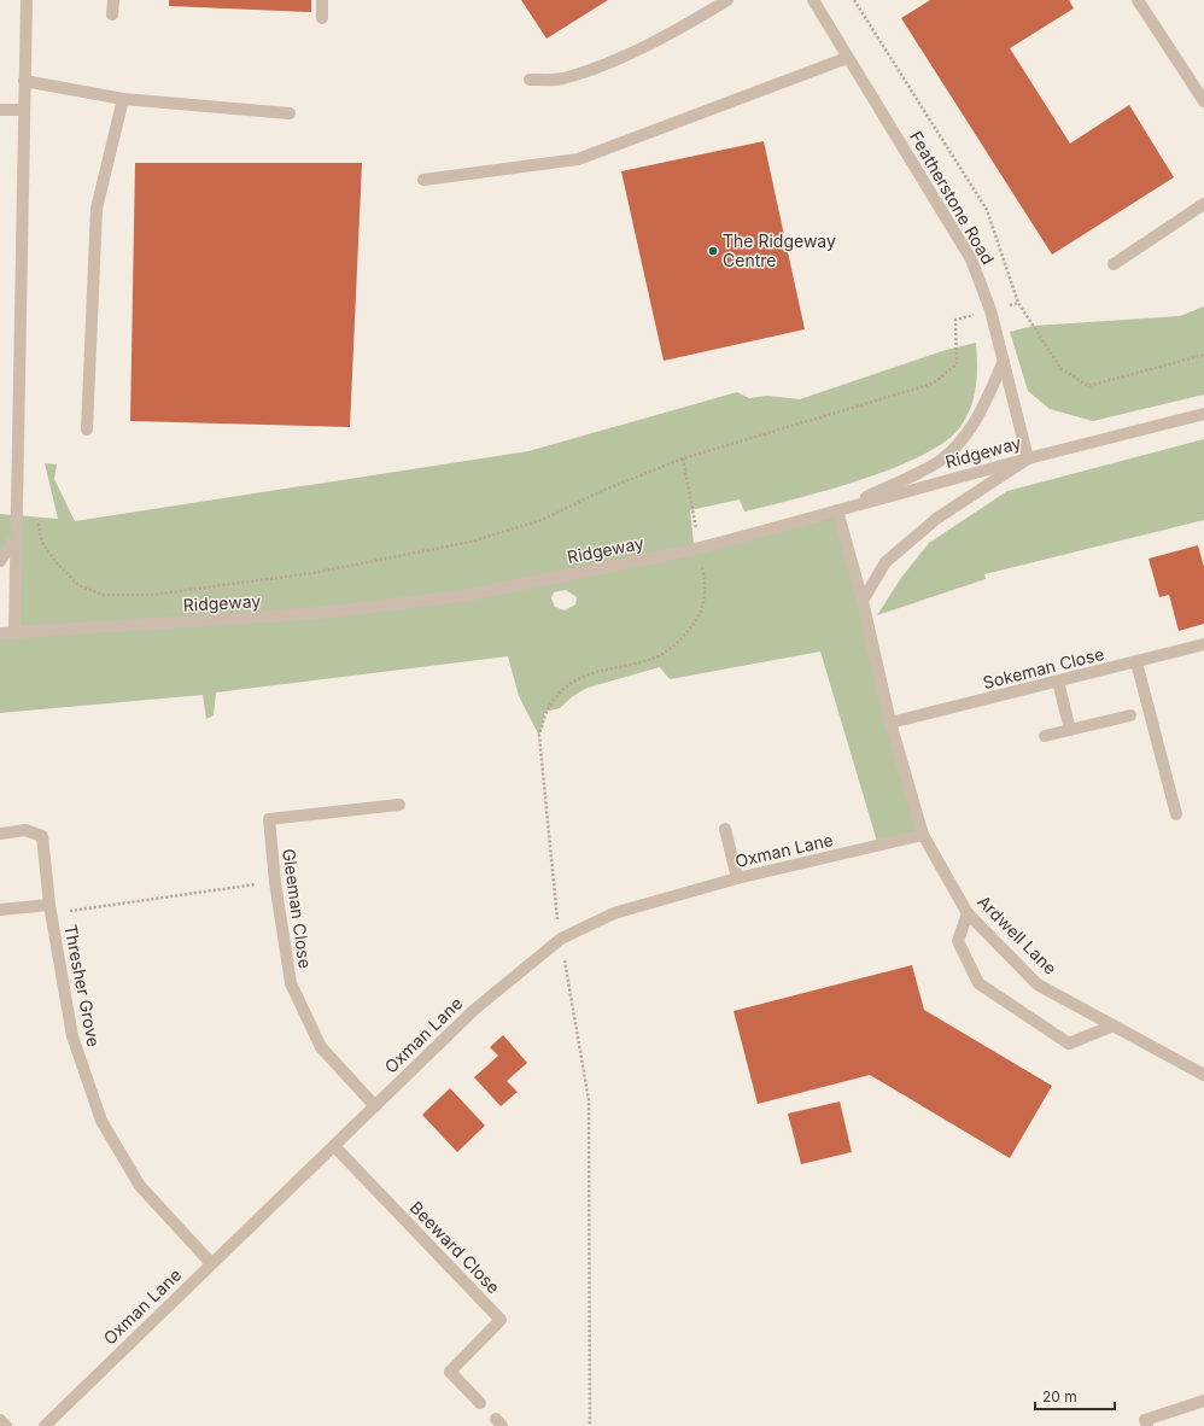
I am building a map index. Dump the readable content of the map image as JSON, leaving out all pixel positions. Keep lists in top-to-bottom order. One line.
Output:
{"streets":{"street":["Featherstone Road","Ridgeway","Sokeman Close","Oxman Lane","Gleeman Close","Ardwell Lane","Thresher Grove","Beeward Close"]},"crossings":[["Featherstone Road","Ridgeway"],["Ridgeway","Ardwell Lane"],["Sokeman Close","Ardwell Lane"],["Oxman Lane","Gleeman Close"],["Oxman Lane","Ardwell Lane"],["Oxman Lane","Thresher Grove"],["Oxman Lane","Beeward Close"]],"places":["The Ridgeway Centre"],"scale_bar":"20 m"}
